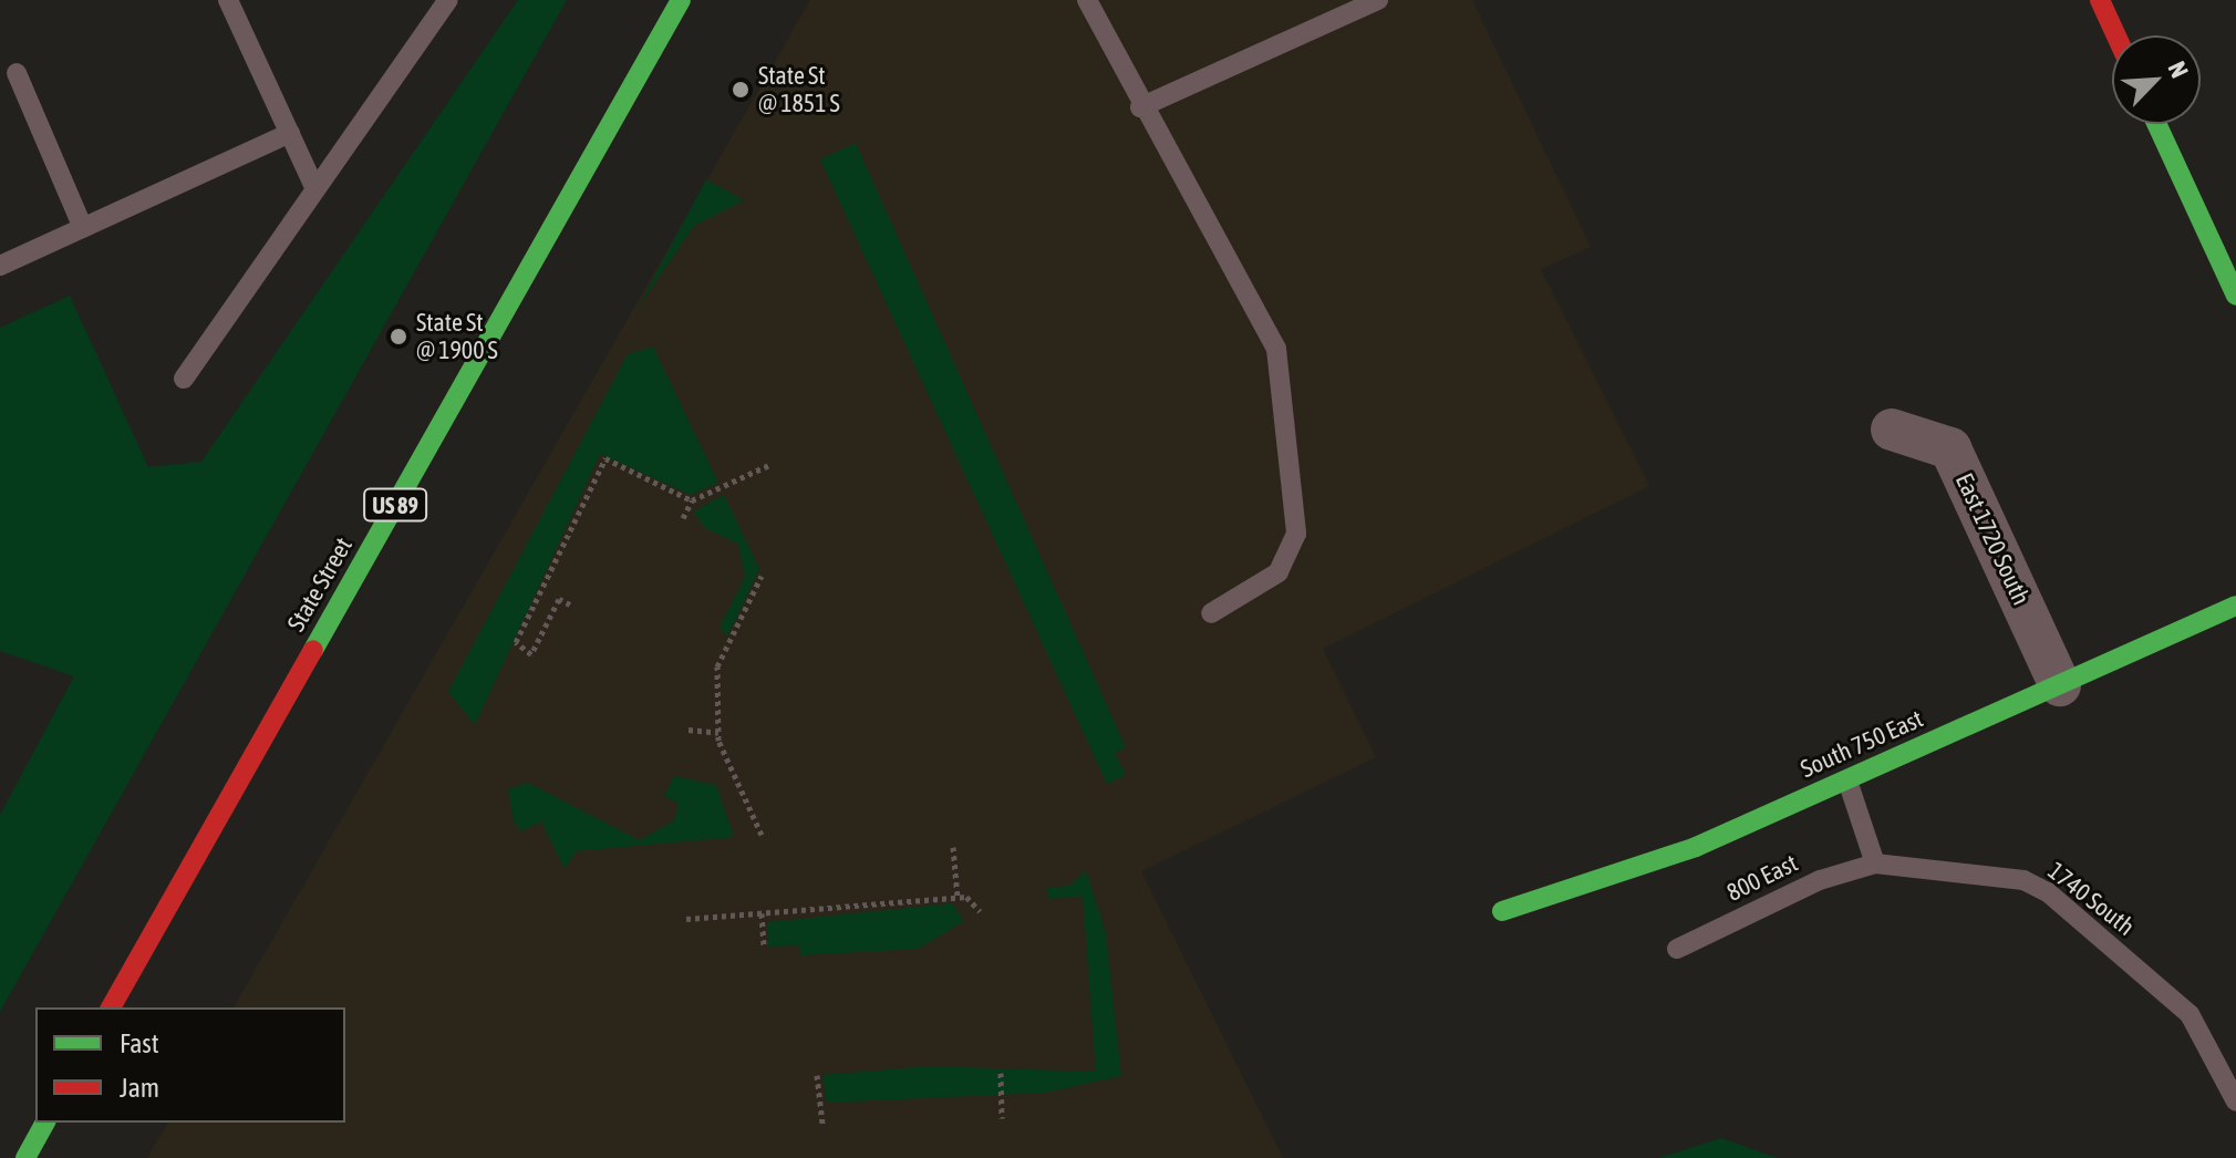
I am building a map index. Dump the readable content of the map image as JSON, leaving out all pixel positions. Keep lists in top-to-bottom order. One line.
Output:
{"streets":{"main road":["US 89","State Street","South 750 East"],"street":["East 1720 South"],"lane":["800 East","1740 South"]},"crossings":[["East 1720 South","South 750 East"],["800 East","1740 South"]],"places":["State St @ 1851 S","State St @ 1900 S"],"legend":["Fast","Jam"],"north":"top right"}
